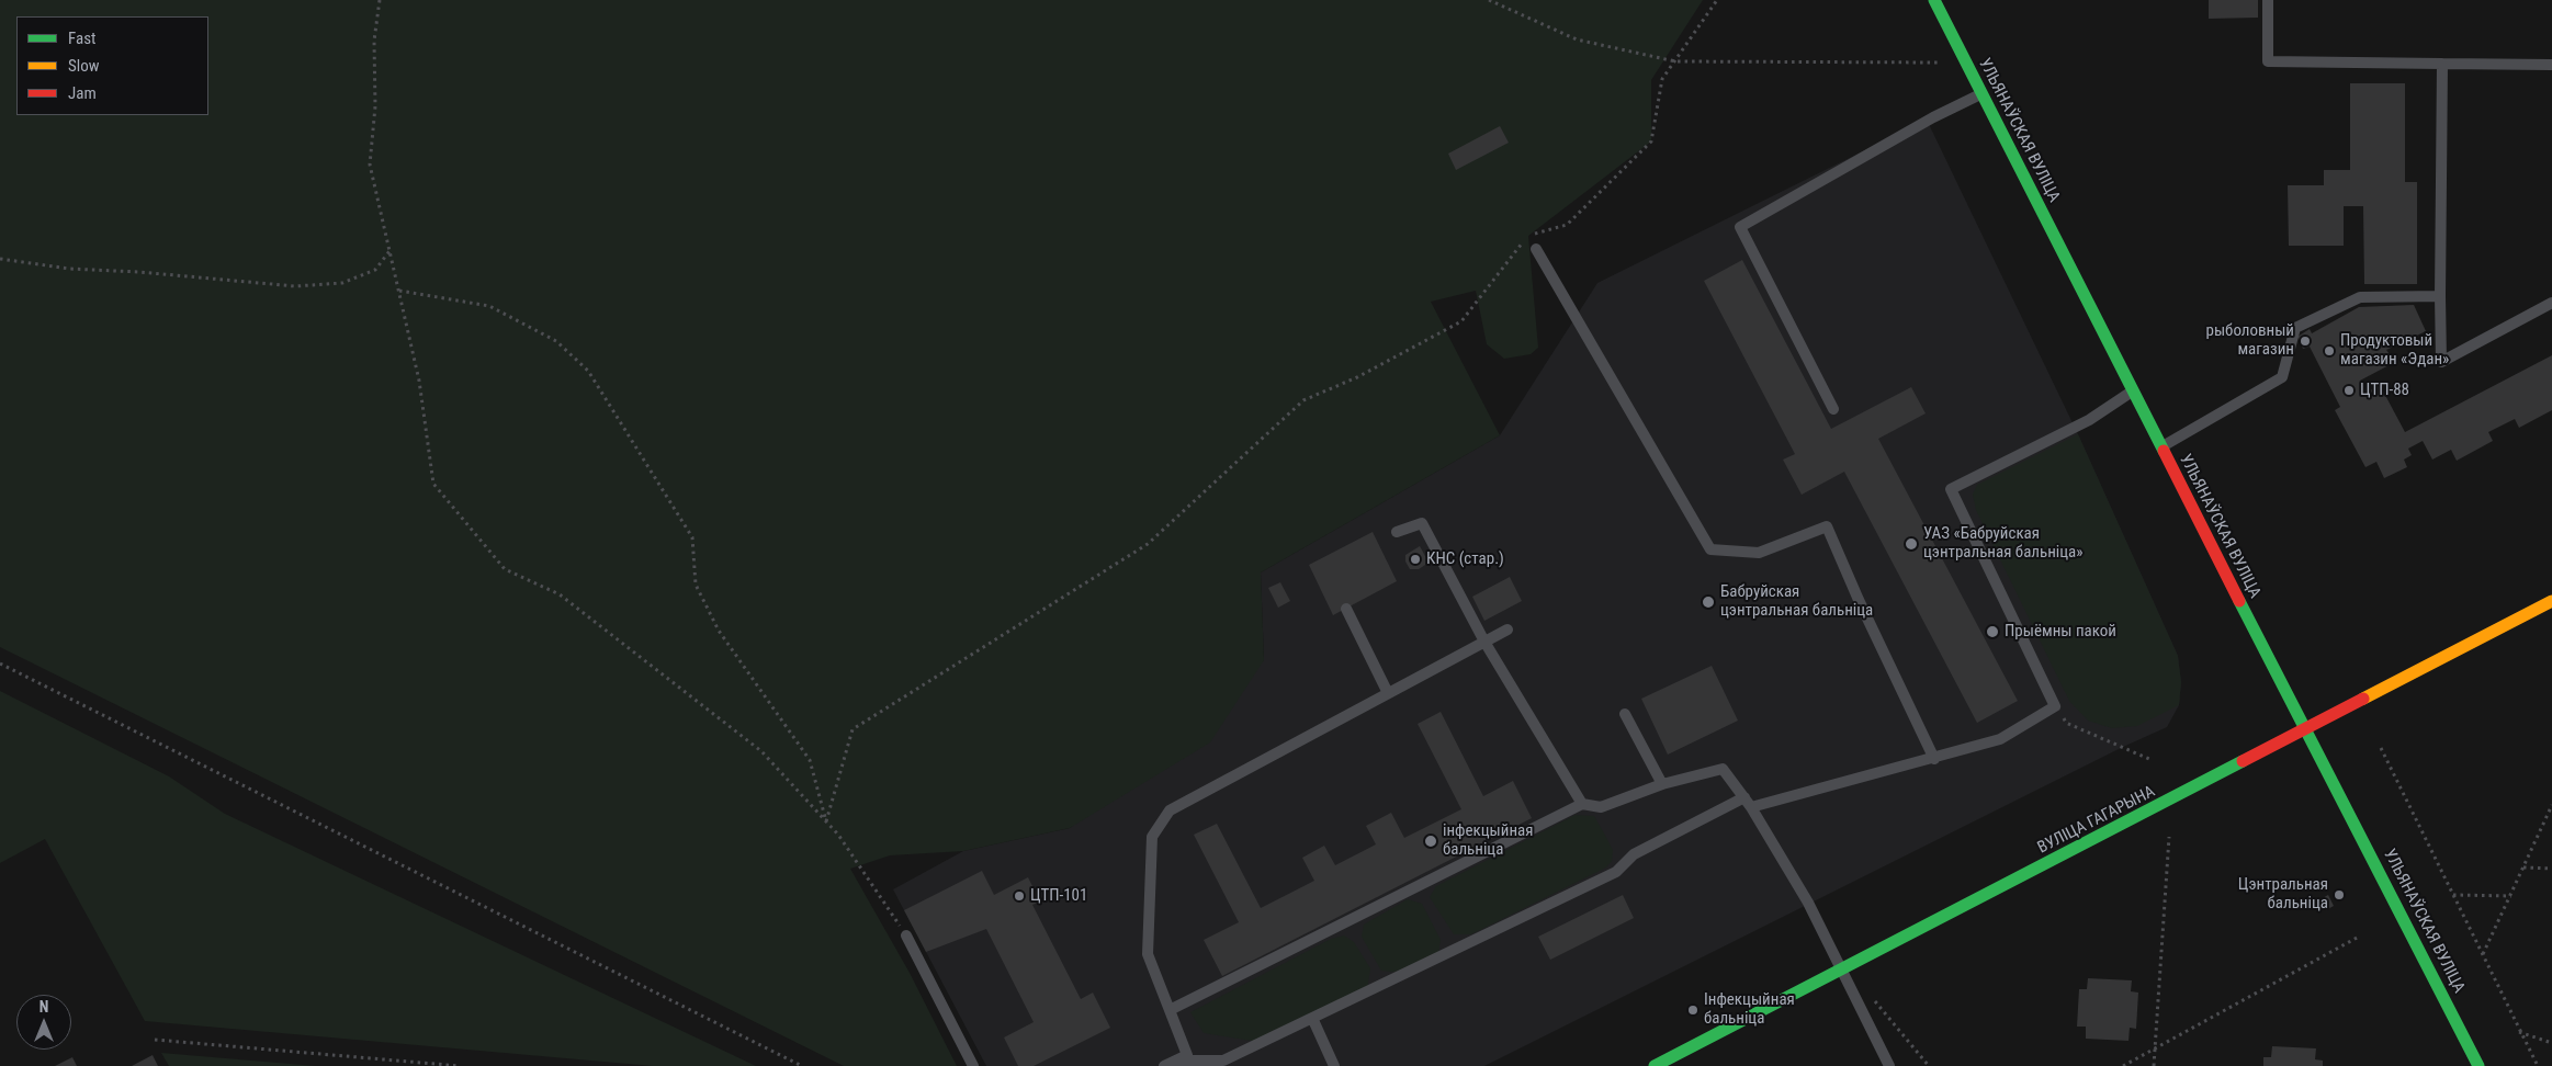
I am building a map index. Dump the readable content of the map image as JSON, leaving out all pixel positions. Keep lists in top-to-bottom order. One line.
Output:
{"streets":{"main road":["УЛЬЯНАЎСКАЯ ВУЛІЦА","ВУЛІЦА ГАГАРЫНА"]},"crossings":[["УЛЬЯНАЎСКАЯ ВУЛІЦА","ВУЛІЦА ГАГАРЫНА"]],"places":["рыболовный магазин","Продуктовый магазин «Эдан»","ЦТП-88","УАЗ «Бабруйская цэнтральная бальніца»","КНС (стар.)","Бабруйская цэнтральная бальніца","Прыёмны пакой","інфекцыйная бальніца","Цэнтральная бальніца","ЦТП-101","Інфекцыйная бальніца"],"legend":["Fast","Slow","Jam"],"north":"top"}
